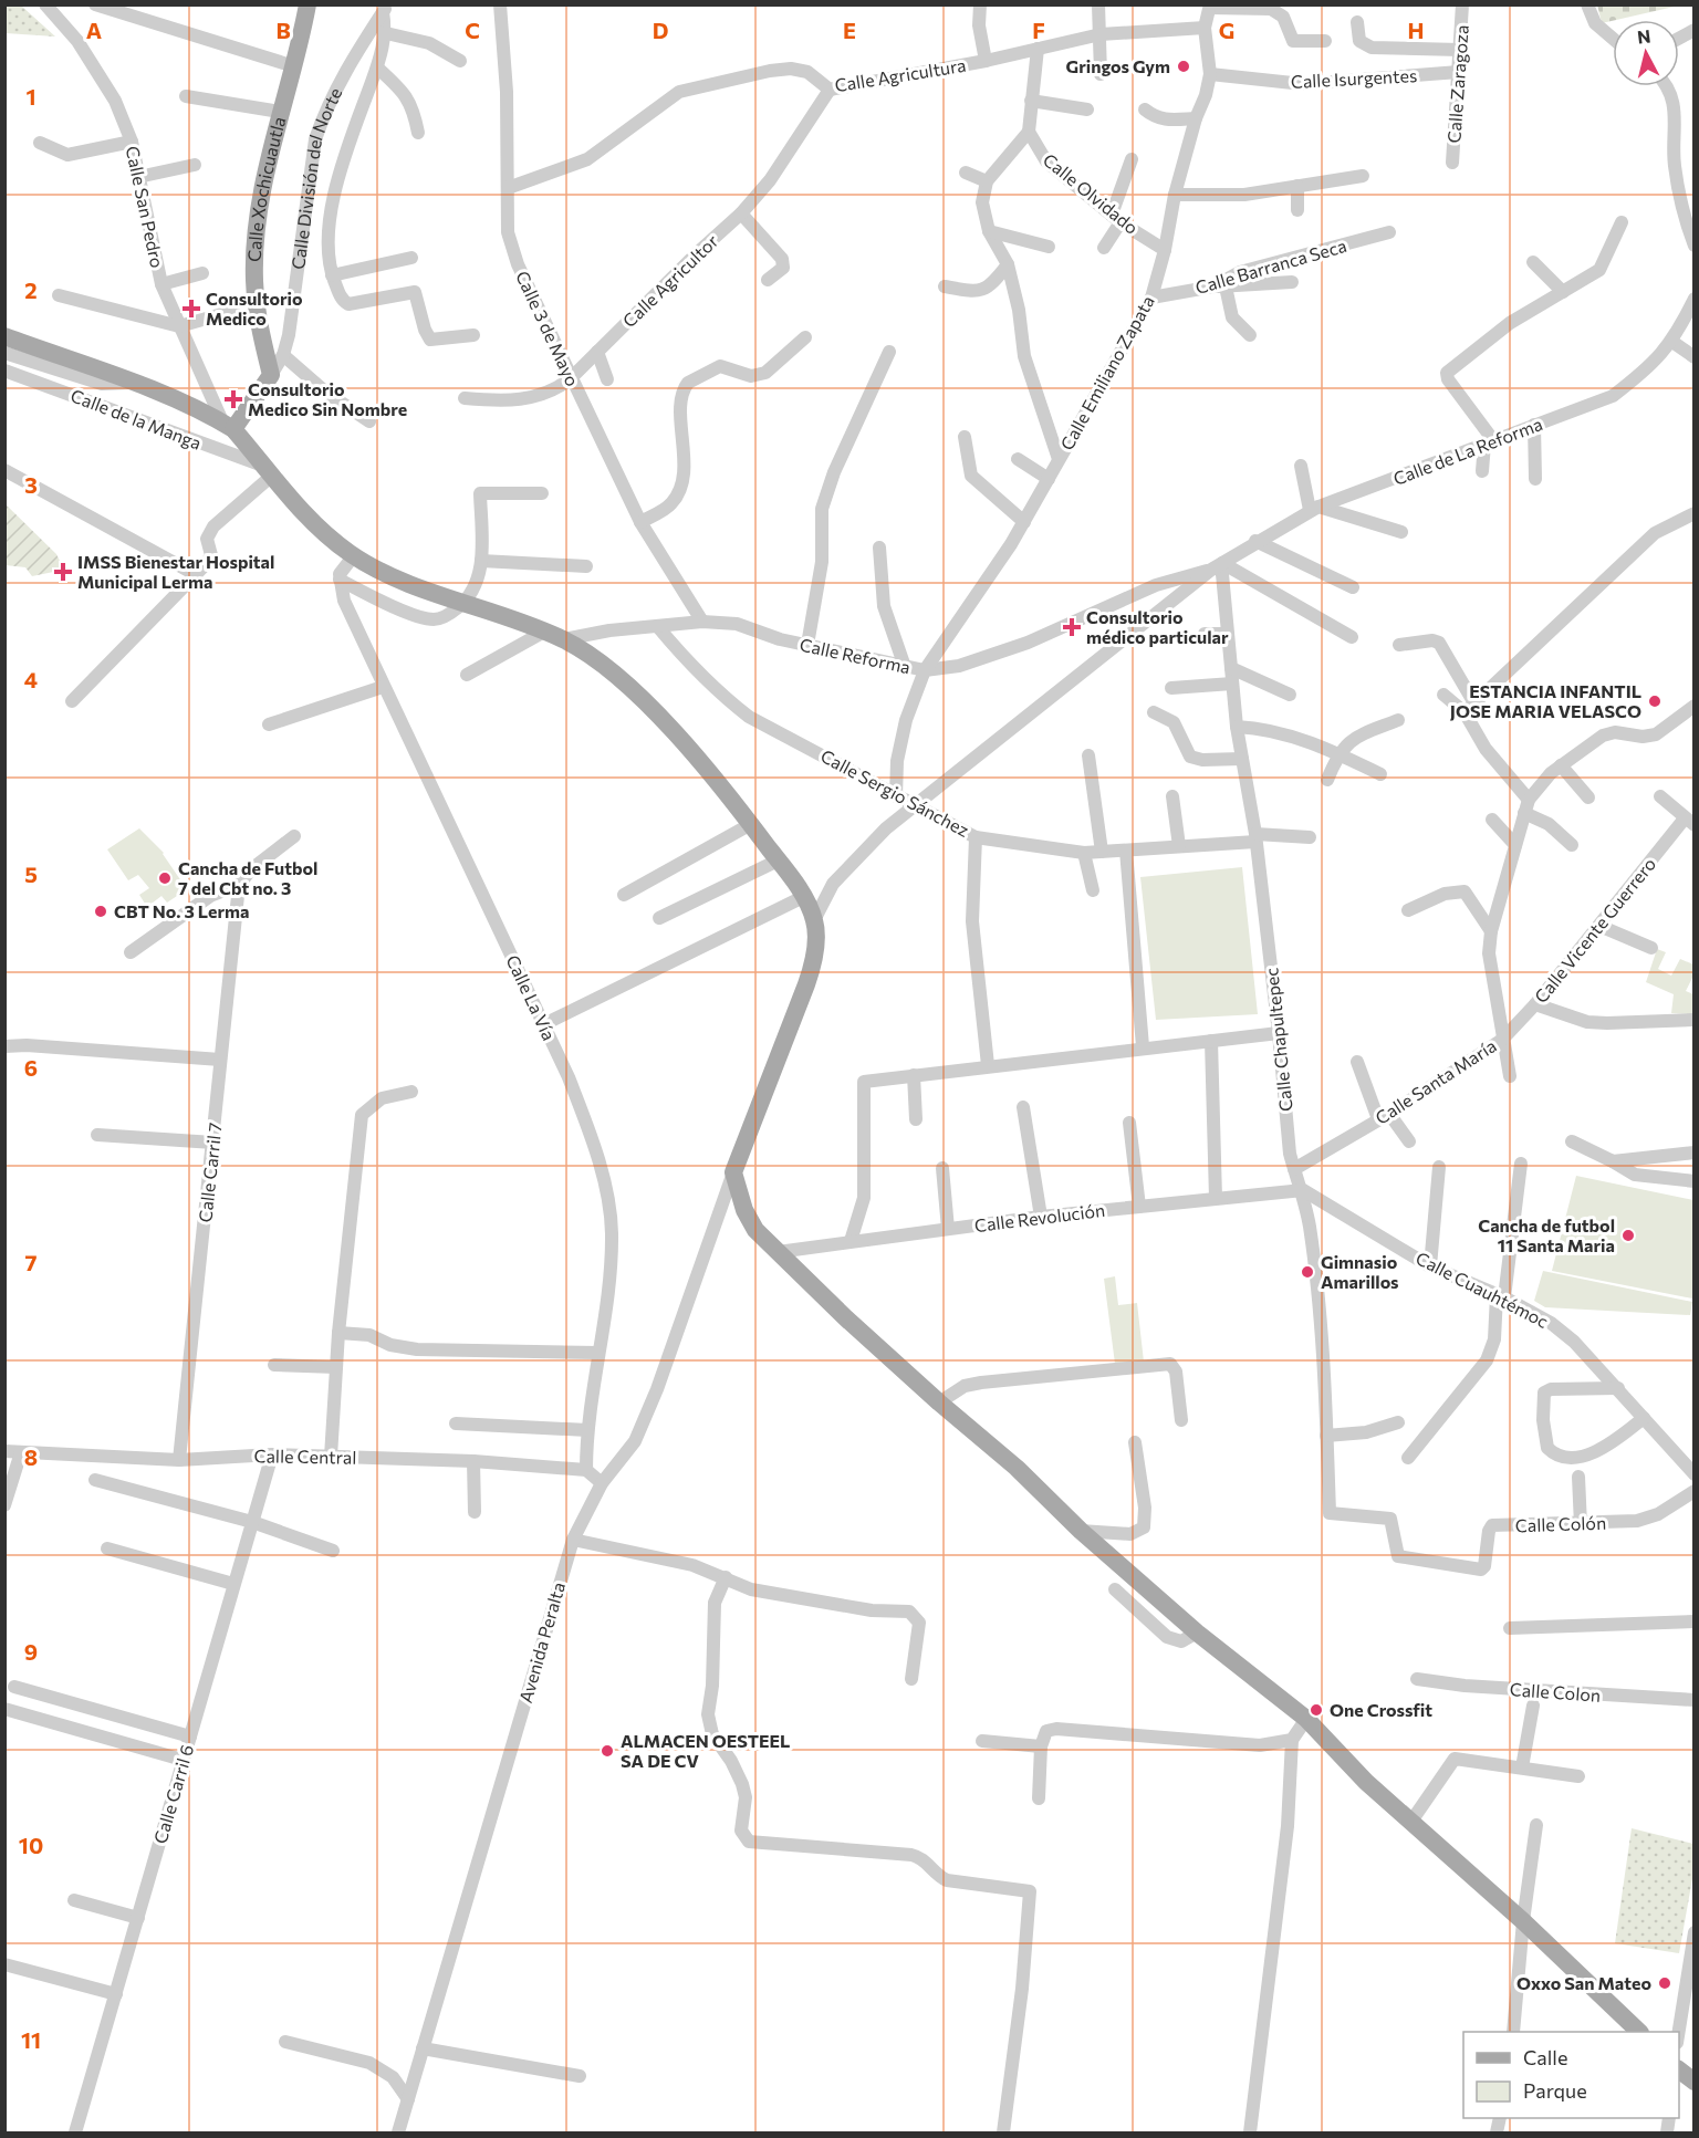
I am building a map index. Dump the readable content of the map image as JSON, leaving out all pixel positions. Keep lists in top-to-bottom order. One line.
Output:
{"streets":{"main road":["Calle División del Norte","Calle Xochicuautla"],"street":["Calle Agricultura","Calle Isurgentes","Calle Zaragoza","Calle Olvidado","Calle San Pedro","Calle Barranca Seca","Calle Agricultor","Calle 3 de Mayo","Calle Emiliano Zapata","Calle de la Manga","Calle de La Reforma","Calle Reforma","Calle Sergio Sánchez","Calle Vicente Guerrero","Calle La Vía","Calle Chapultepec","Calle Santa María","Calle Carril 7","Calle Revolución","Calle Cuauhtémoc","Calle Central","Calle Colón","Avenida Peralta","Calle Colon","Calle Carril 6"]},"crossings":[["Calle Agricultura","Calle Agricultor"],["Calle Agricultura","Calle 3 de Mayo"],["Calle Agricultura","Calle Emiliano Zapata"],["Calle Isurgentes","Calle Zaragoza"],["Calle Isurgentes","Calle Emiliano Zapata"],["Calle División del Norte","Calle Xochicuautla"],["Calle División del Norte","Calle San Pedro"],["Calle Olvidado","Calle Emiliano Zapata"],["Calle Barranca Seca","Calle Emiliano Zapata"],["Calle Agricultor","Calle 3 de Mayo"],["Calle 3 de Mayo","Calle Reforma"],["Calle Emiliano Zapata","Calle Reforma"],["Calle Emiliano Zapata","Calle Sergio Sánchez"],["Calle de La Reforma","Calle Reforma"],["Calle de La Reforma","Calle Chapultepec"],["Calle Reforma","Calle Sergio Sánchez"],["Calle Reforma","Calle Chapultepec"],["Calle Sergio Sánchez","Calle Chapultepec"],["Calle Vicente Guerrero","Calle Santa María"],["Calle La Vía","Calle Central"],["Calle Chapultepec","Calle Santa María"],["Calle Chapultepec","Calle Revolución"],["Calle Chapultepec","Calle Cuauhtémoc"],["Calle Chapultepec","Calle Colón"],["Calle Carril 7","Calle Central"],["Calle Revolución","Calle Cuauhtémoc"],["Calle Central","Calle Carril 6"]],"places":{"other":["Gringos Gym","ESTANCIA INFANTIL JOSE MARIA VELASCO","Cancha de Futbol 7 del Cbt no. 3","CBT No. 3 Lerma","Cancha de futbol 11 Santa Maria","Gimnasio Amarillos","One Crossfit","ALMACEN OESTEEL SA DE CV","Oxxo San Mateo"],"health":["Consultorio Medico","Consultorio Medico Sin Nombre","IMSS Bienestar Hospital Municipal Lerma","Consultorio médico particular"]},"legend":["Calle","Parque"],"north":"top","grid":{"columns":["A","B","C","D","E","F","G","H"],"rows":["1","2","3","4","5","6","7","8","9","10","11"]}}
